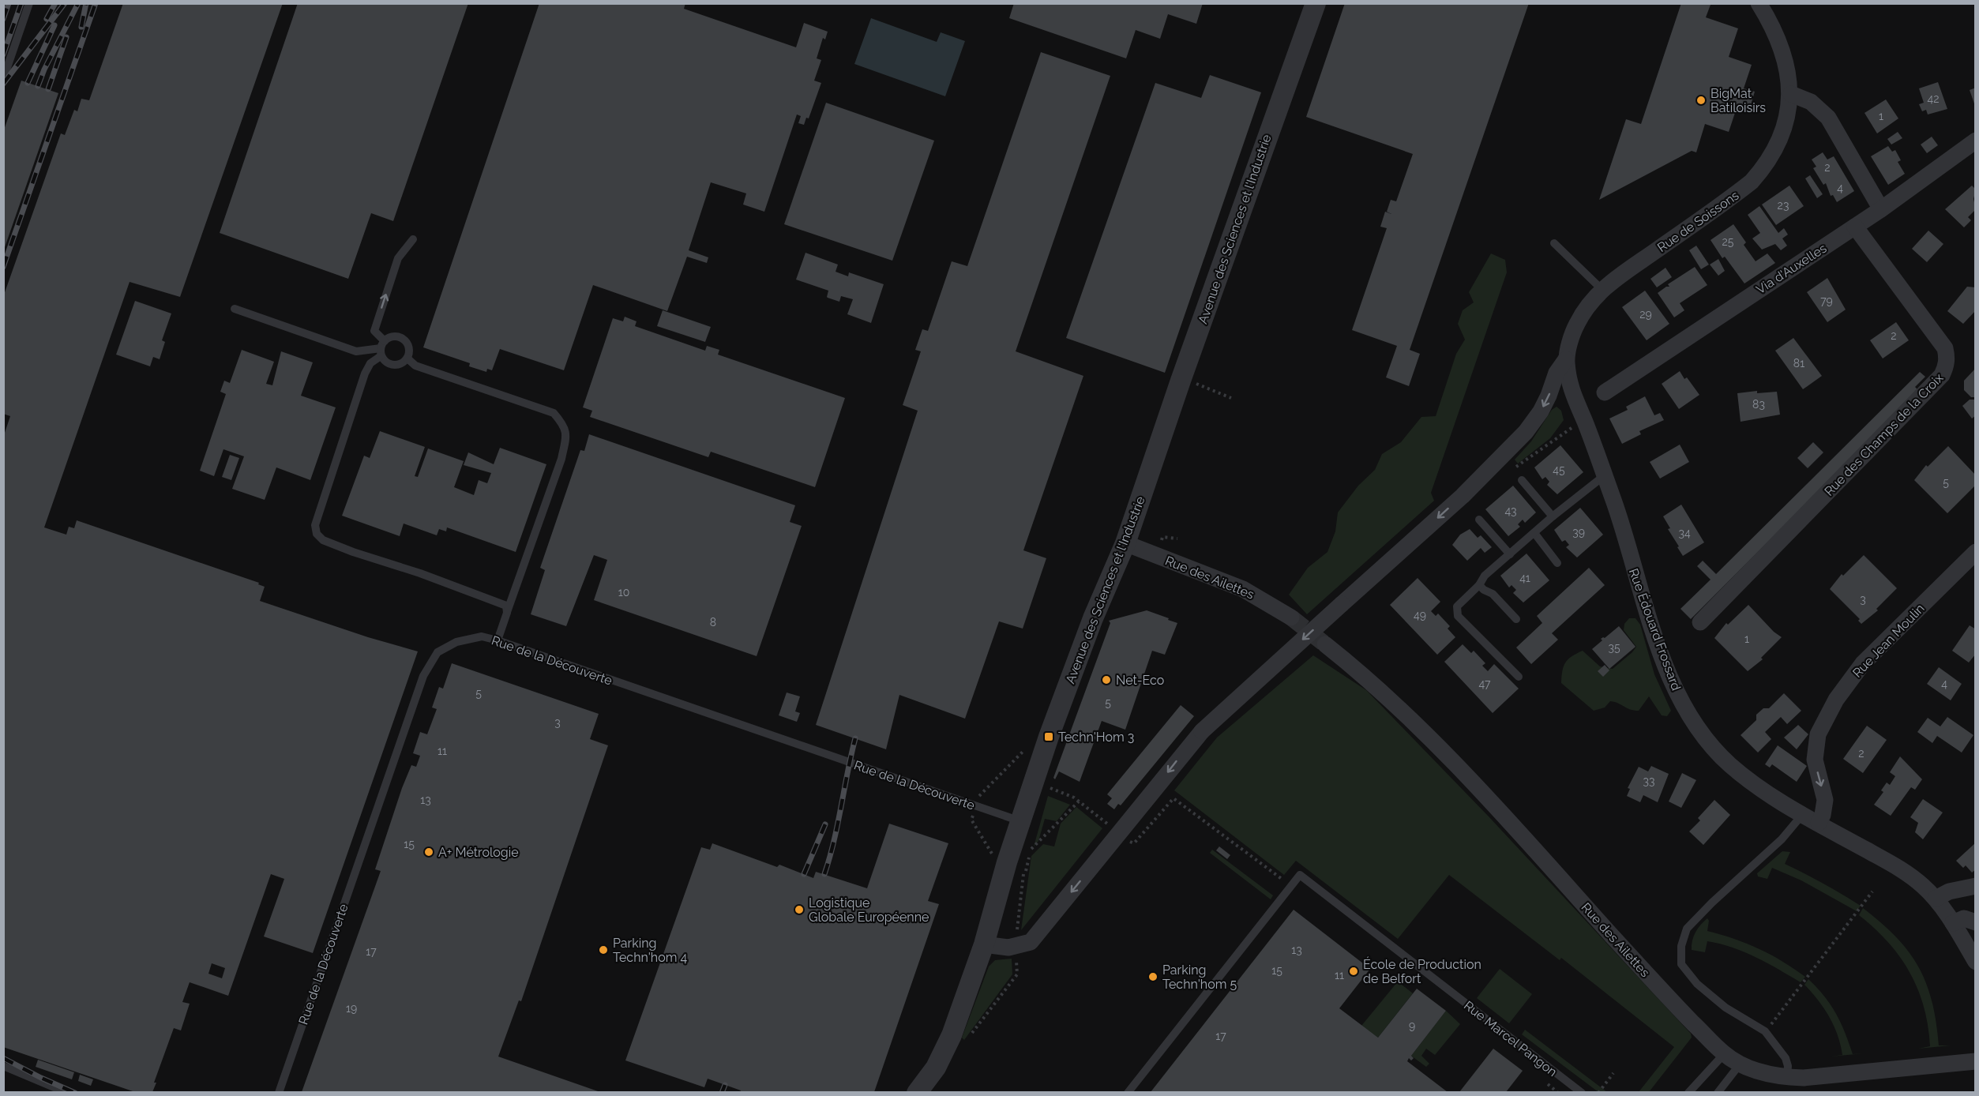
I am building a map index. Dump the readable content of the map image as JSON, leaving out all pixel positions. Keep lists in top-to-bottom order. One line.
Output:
{"streets":{"street":["Rue de Soissons","Avenue des Sciences et l'Industrie","Via d'Auxelles","Rue des Champs de la Croix","Rue des Ailettes","Rue Édouard Frossard","Rue Jean Moulin"],"lane":["Rue de la Découverte","Rue Marcel Pangon"]},"crossings":[["Rue de Soissons","Rue Édouard Frossard"],["Avenue des Sciences et l'Industrie","Rue des Ailettes"],["Avenue des Sciences et l'Industrie","Rue de la Découverte"],["Via d'Auxelles","Rue des Champs de la Croix"],["Rue Édouard Frossard","Rue Jean Moulin"]],"one_way":["Rue Jean Moulin"],"places":{"other":["BigMat Batiloisirs","Net-Eco","A+ Métrologie","Logistique Globale Européenne","Parking Techn'hom 4","École de Production de Belfort","Parking Techn'hom 5"],"transit":["Techn'Hom 3"]},"house_numbers":["42","1","2","4","23","25","79","29","2","81","83","45","5","43","39","34","41","10","3","49","8","1","35","47","4","5","5","3","11","2","33","13","15","13","17","15","11","19","9","17"]}
